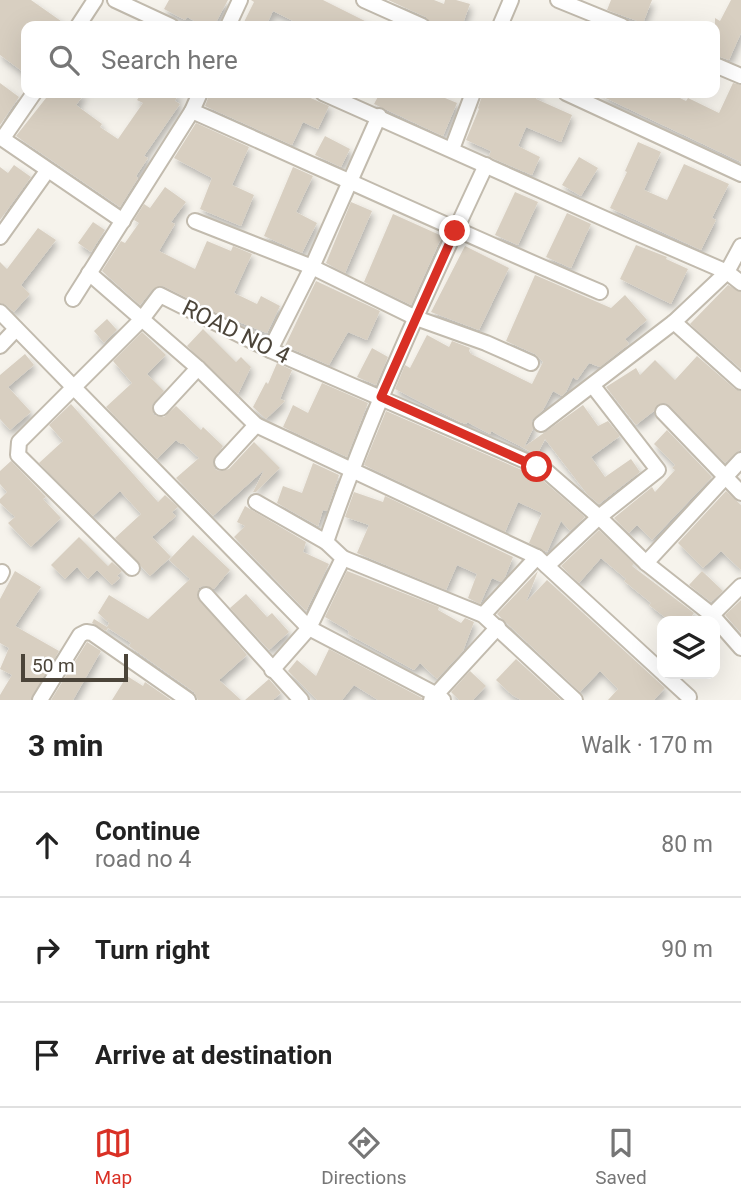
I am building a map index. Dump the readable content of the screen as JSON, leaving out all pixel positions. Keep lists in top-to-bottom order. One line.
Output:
{"streets":{"street":["ROAD NO 4"]},"scale_bar":"50 m","page":{"search":"Search here","scale":"50 m","heading":["3 min","Walk · 170 m"],"list":[["Continue","road no 4","80 m"],["Turn right","90 m"],"Arrive at destination"],"nav":["Map","Directions","Saved"]}}
